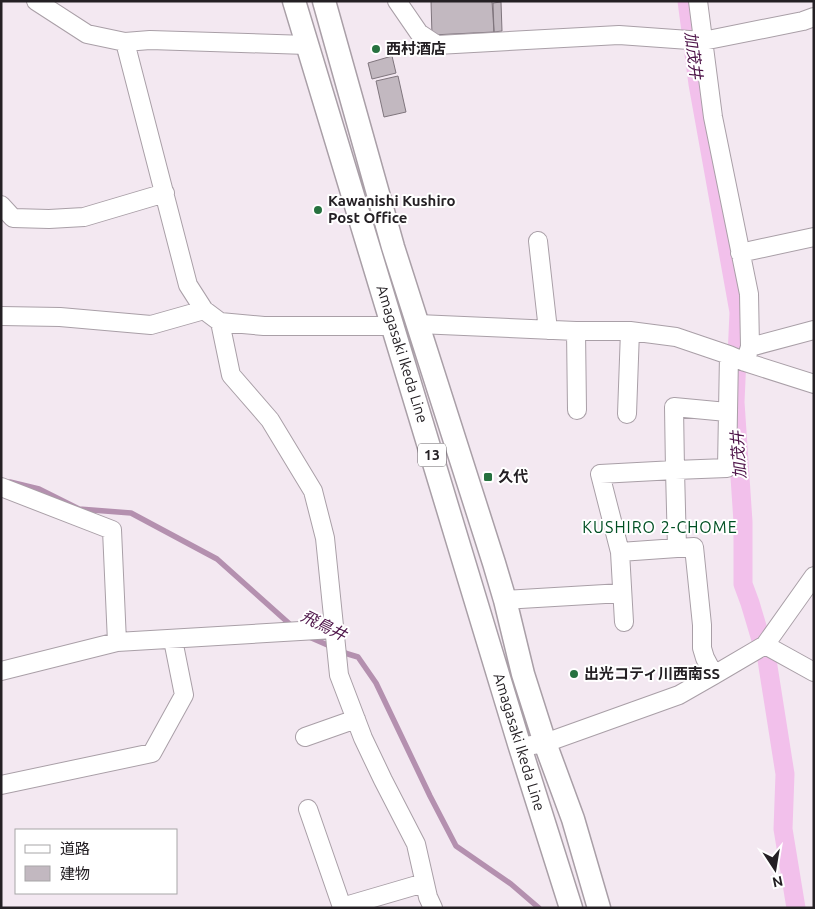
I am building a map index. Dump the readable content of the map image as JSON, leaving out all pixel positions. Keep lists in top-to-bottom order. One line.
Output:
{"streets":{"main road":["Amagasaki Ikeda Line","13"]},"districts":["KUSHIRO 2-CHOME"],"water":["加茂井","飛鳥井"],"places":{"other":["西村酒店","Kawanishi Kushiro Post Office","出光コティ川西南SS"],"transit":["久代"]},"legend":["道路","建物"],"north":"bottom"}
